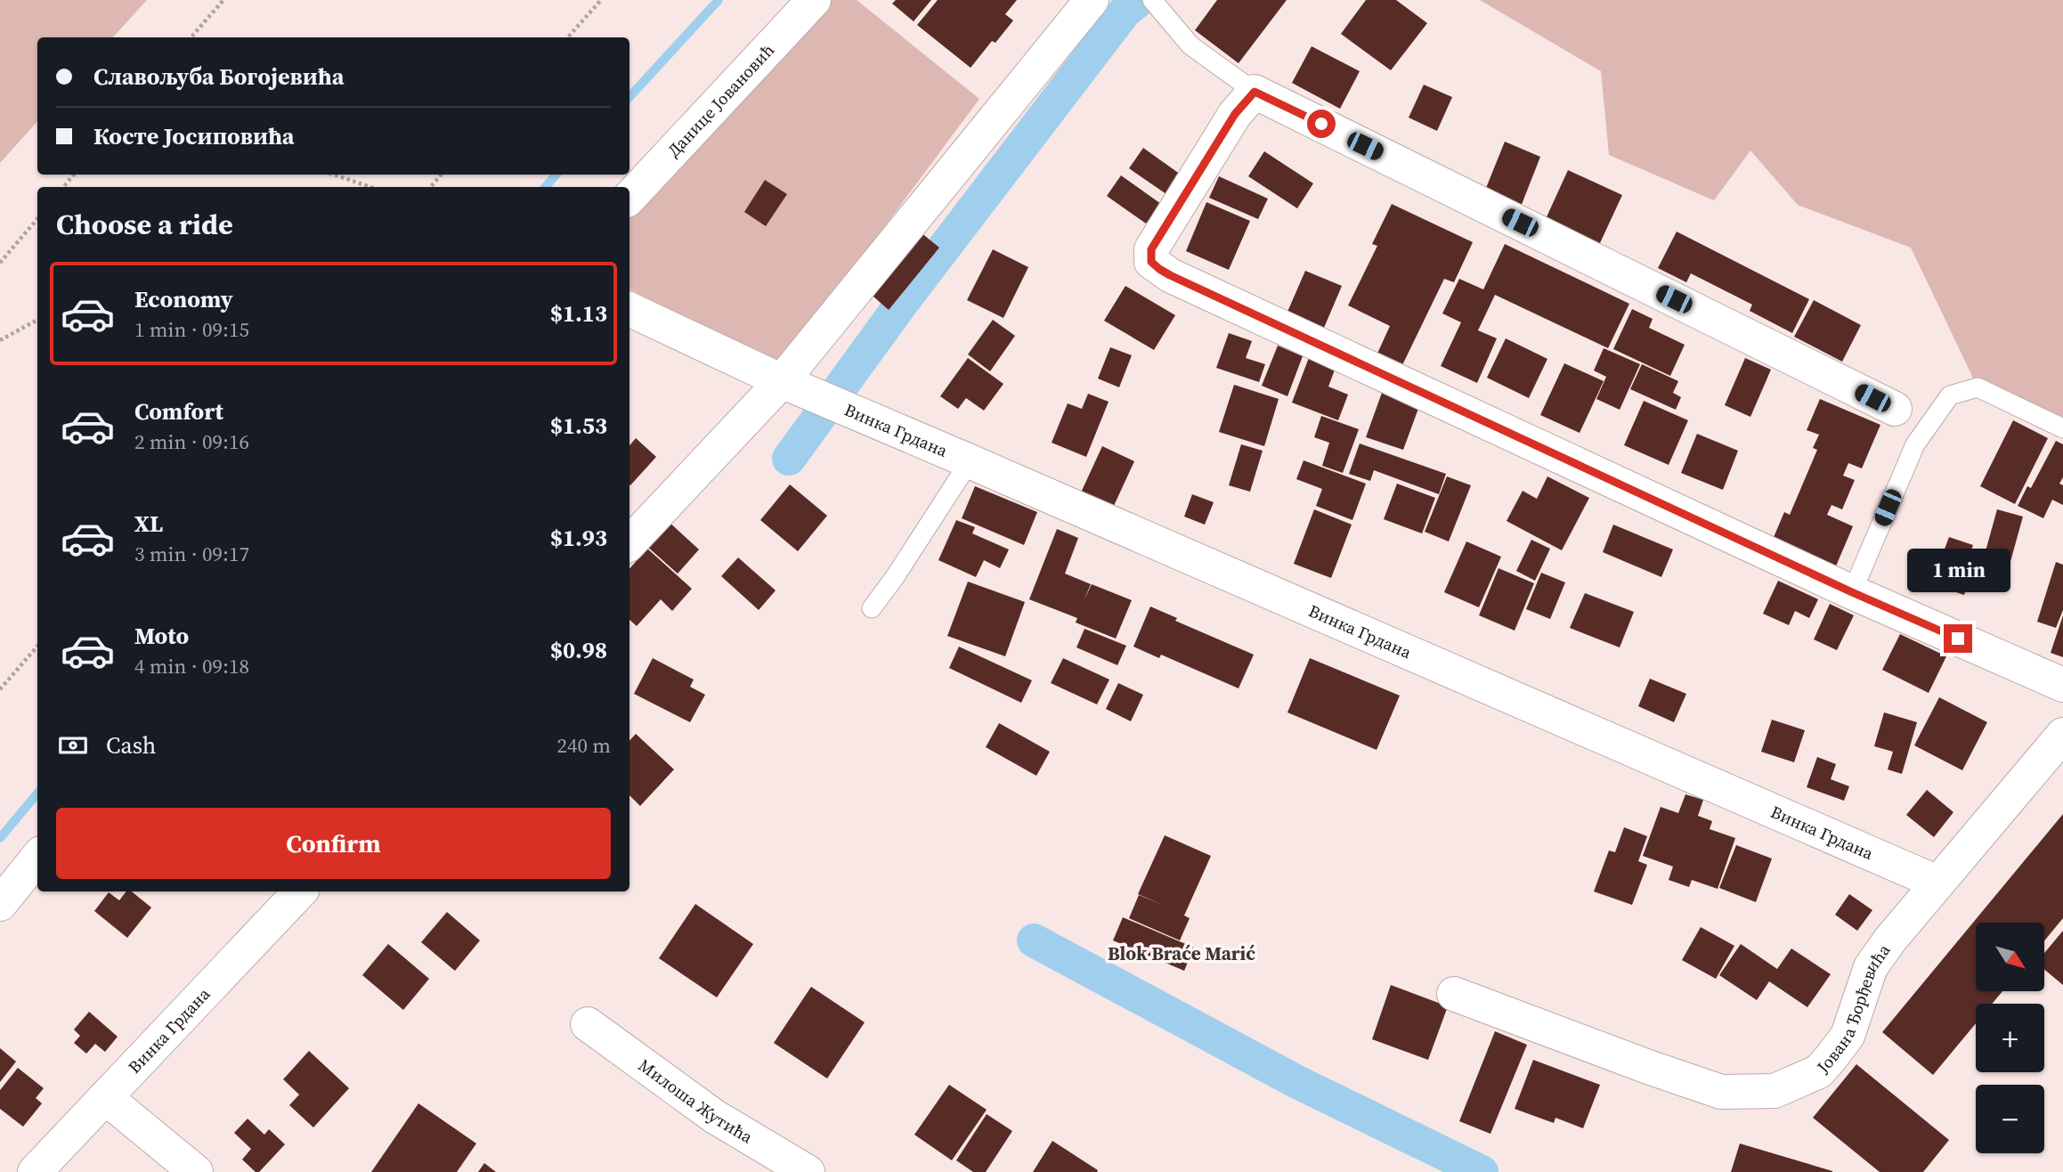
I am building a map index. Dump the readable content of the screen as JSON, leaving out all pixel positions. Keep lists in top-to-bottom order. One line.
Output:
{"streets":{"street":["Данице Јовановић","Винка Грдана","Јована Ђорђевића","Милоша Жутића"]},"crossings":[["Винка Грдана","Јована Ђорђевића"]],"districts":["Blok Braće Marić"],"north":"bottom right","page":{"banner":["Славољуба Богојевића","Косте Јосиповића"],"heading":"Choose a ride","list":[{"name":"Economy","note":"1 min · 09:15","value":"$1.13"},{"name":"Comfort","note":"2 min · 09:16","value":"$1.53"},{"name":"XL","note":"3 min · 09:17","value":"$1.93"},{"name":"Moto","note":"4 min · 09:18","value":"$0.98"}],"bubble":"1 min","pay":["Cash","240 m"],"buttons":"Confirm","map_buttons":["+","−"]}}
